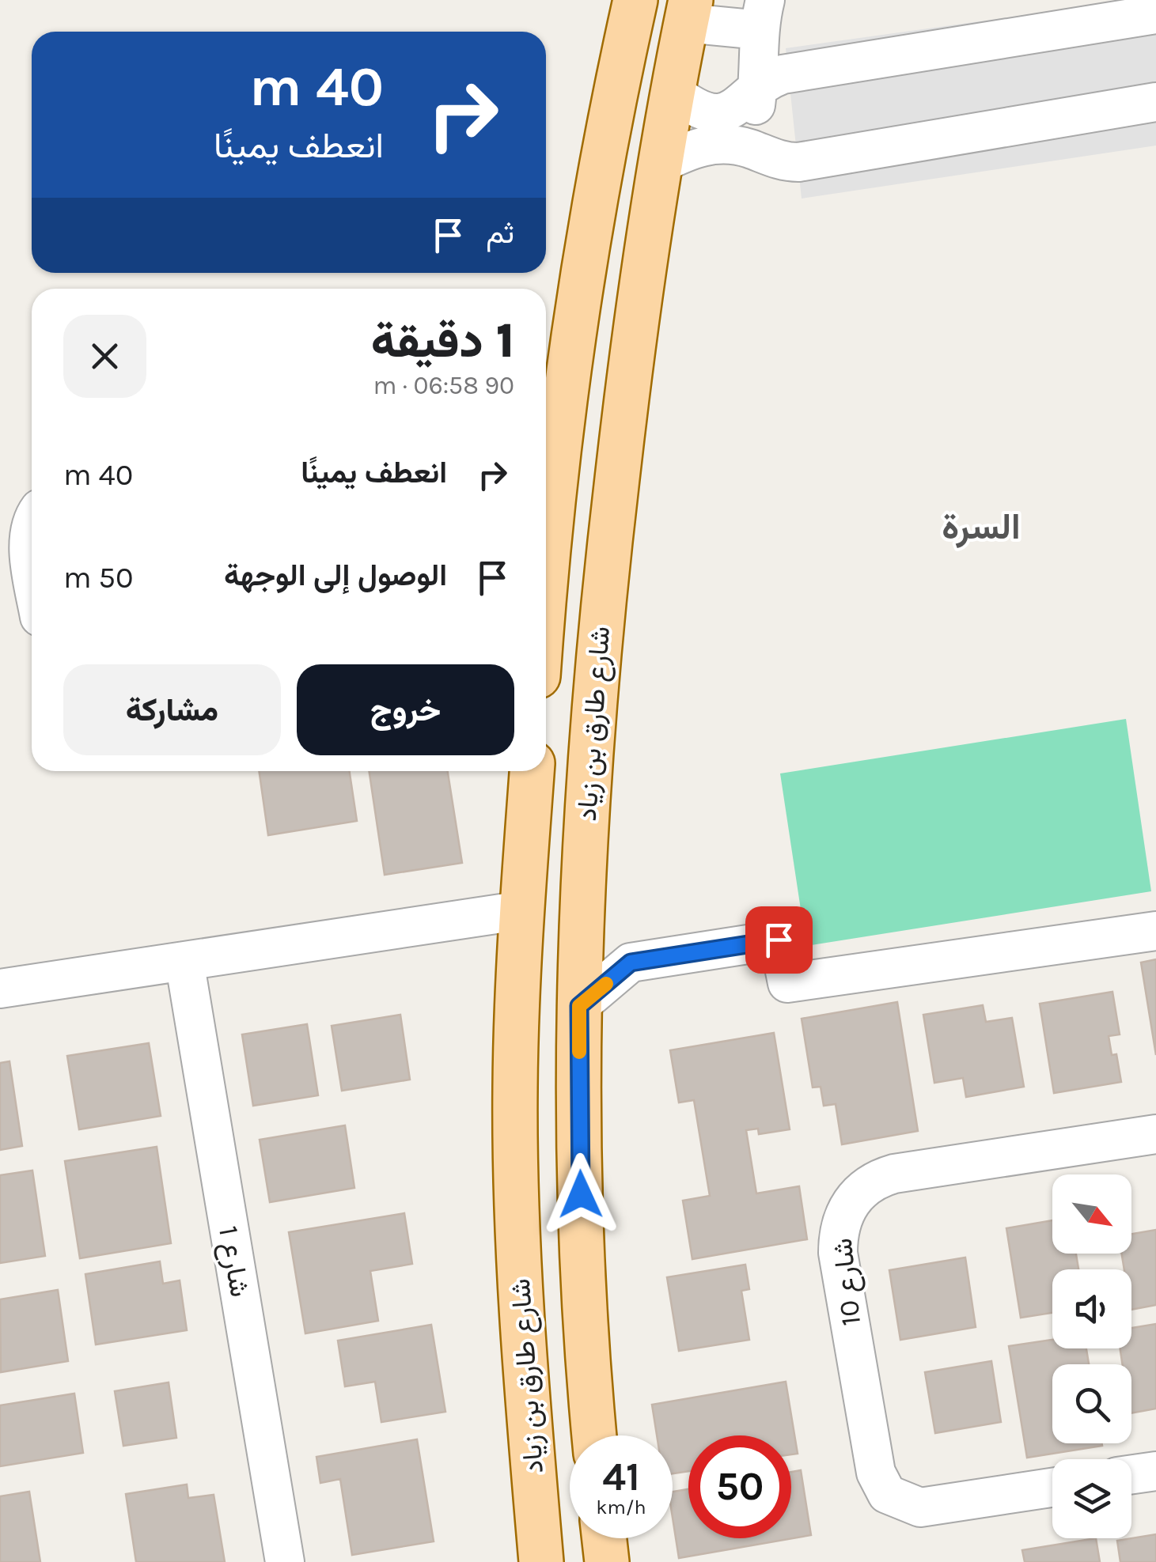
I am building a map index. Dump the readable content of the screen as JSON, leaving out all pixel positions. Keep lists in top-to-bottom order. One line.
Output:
{"streets":{"main road":["شارع طارق بن زياد"],"street":["شارع 1","شارع 10"]},"districts":["السرة"],"north":"bottom right","page":{"turn":["40 m","انعطف يمينًا"],"then":"ثم","heading":["1 دقيقة","90 m · 06:58"],"list":[{"name":"انعطف يمينًا","value":"40 m"},{"name":"الوصول إلى الوجهة","value":"50 m"}],"buttons":["خروج","مشاركة"],"speed":"41 km/h","limit":"50"}}
